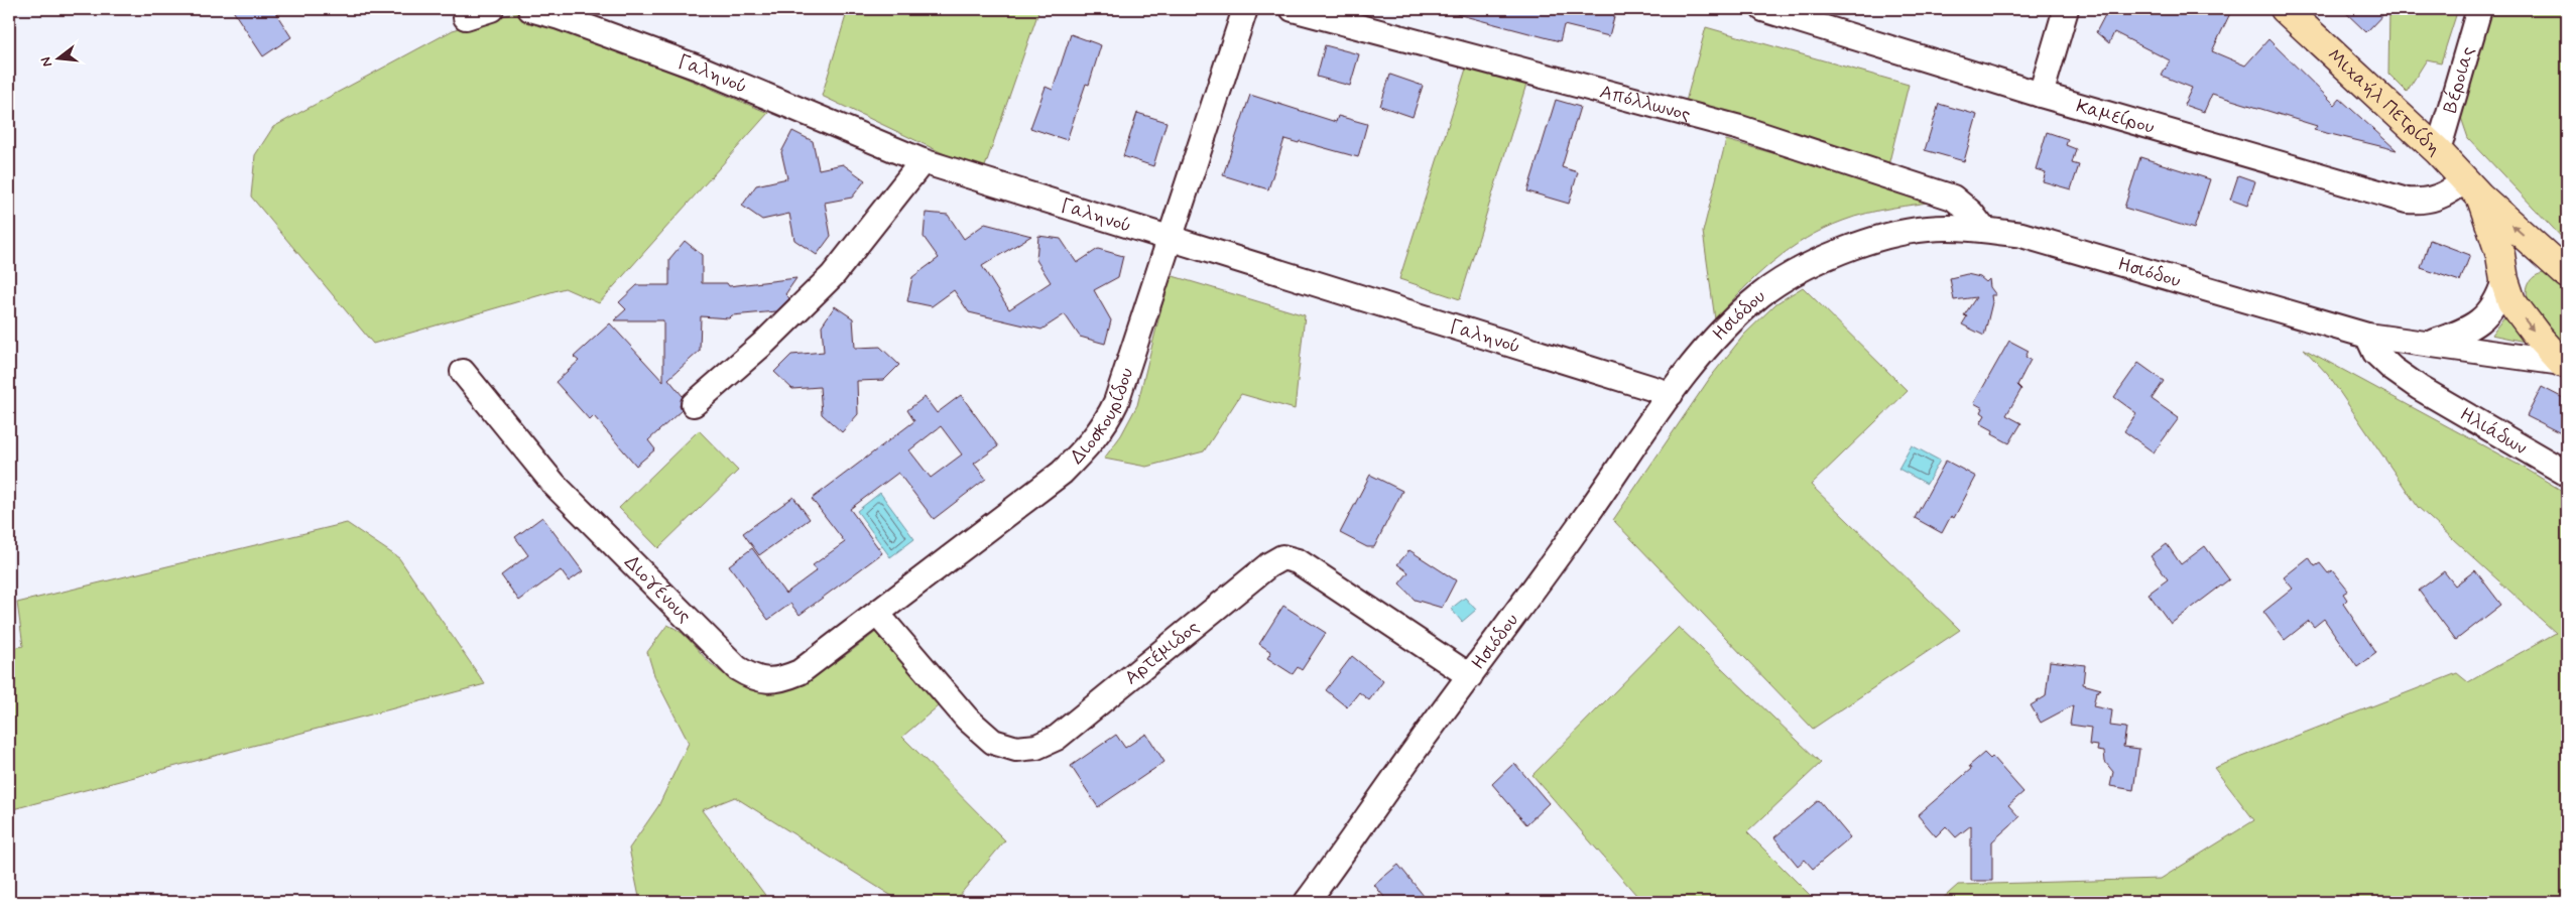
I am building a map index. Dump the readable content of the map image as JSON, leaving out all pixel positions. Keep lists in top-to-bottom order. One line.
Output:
{"streets":{"main road":["Μιχαήλ Πετρίδη"],"street":["Γαληνού","Βέροιας","Απόλλωνος","Καμείρου","Ησιόδου","Διοσκουρίδου","Ηλιάδων","Διογένους","Αρτέμιδος"]},"crossings":[["Γαληνού","Ησιόδου"],["Γαληνού","Διοσκουρίδου"],["Βέροιας","Μιχαήλ Πετρίδη"],["Απόλλωνος","Ησιόδου"],["Μιχαήλ Πετρίδη","Καμείρου"],["Ησιόδου","Ηλιάδων"],["Ησιόδου","Αρτέμιδος"],["Διοσκουρίδου","Διογένους"],["Διοσκουρίδου","Αρτέμιδος"]],"north":"left"}
